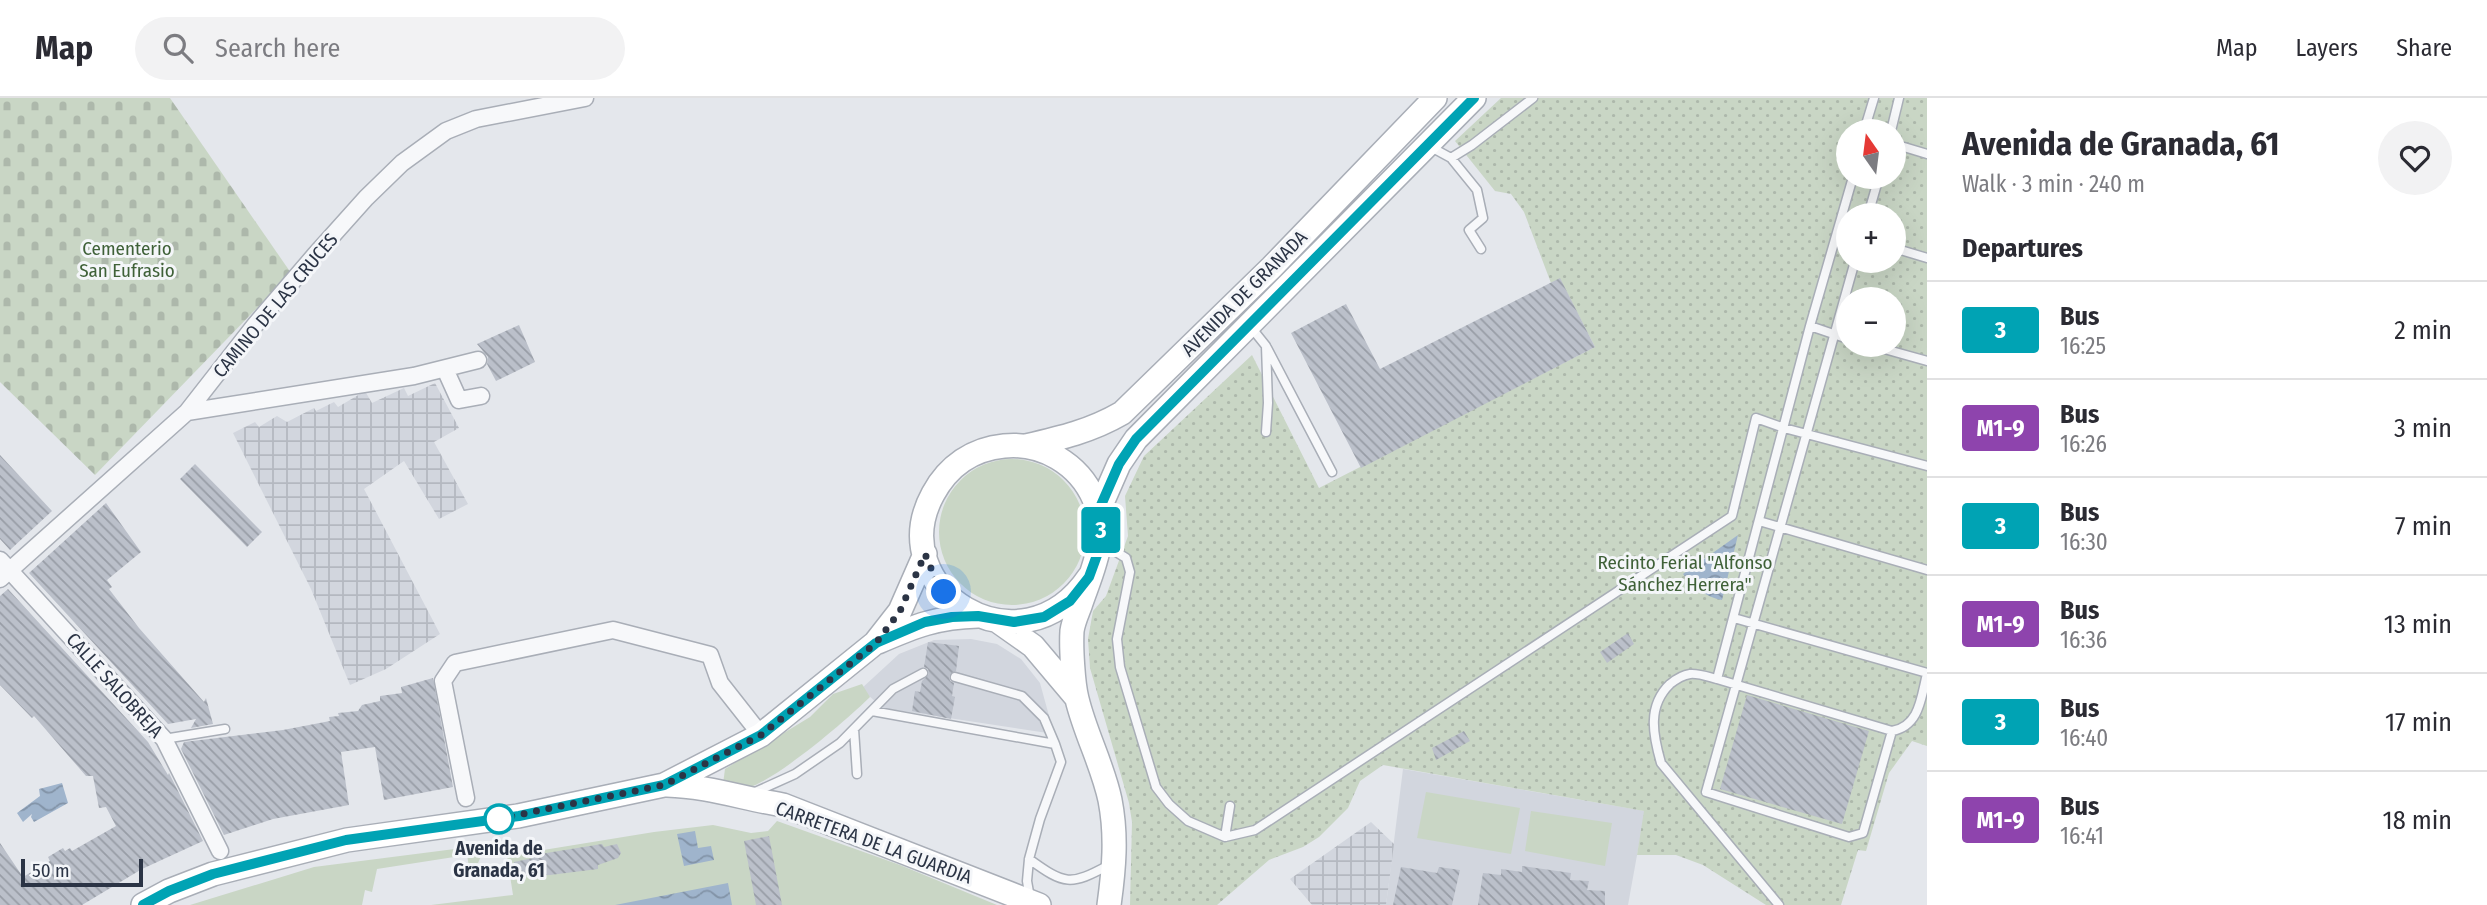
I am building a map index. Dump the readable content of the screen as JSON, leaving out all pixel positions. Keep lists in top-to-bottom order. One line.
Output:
{"streets":{"street":["AVENIDA DE GRANADA","CAMINO DE LAS CRUCES","CALLE SALOBREJA","CARRETERA DE LA GUARDIA"]},"crossings":[["CAMINO DE LAS CRUCES","CALLE SALOBREJA"]],"parks":["Cementerio San Eufrasio","Recinto Ferial \"Alfonso Sánchez Herrera\""],"places":["Avenida de Granada, 61"],"lines":["bus line 3"],"scale_bar":"50 m","north":"top","page":{"header":"Map","search":"Search here","nav":["Map","Layers","Share"],"on_map":"3","heading":[["Avenida de Granada, 61","Walk · 3 min · 240 m"],"Departures"],"map_buttons":["+","−"],"list":[{"mark":"3","name":"Bus","note":"16:25","value":"2 min"},{"mark":"M1-9","name":"Bus","note":"16:26","value":"3 min"},{"mark":"3","name":"Bus","note":"16:30","value":"7 min"},{"mark":"M1-9","name":"Bus","note":"16:36","value":"13 min"},{"mark":"3","name":"Bus","note":"16:40","value":"17 min"},{"mark":"M1-9","name":"Bus","note":"16:41","value":"18 min"}],"scale":"50 m"}}
